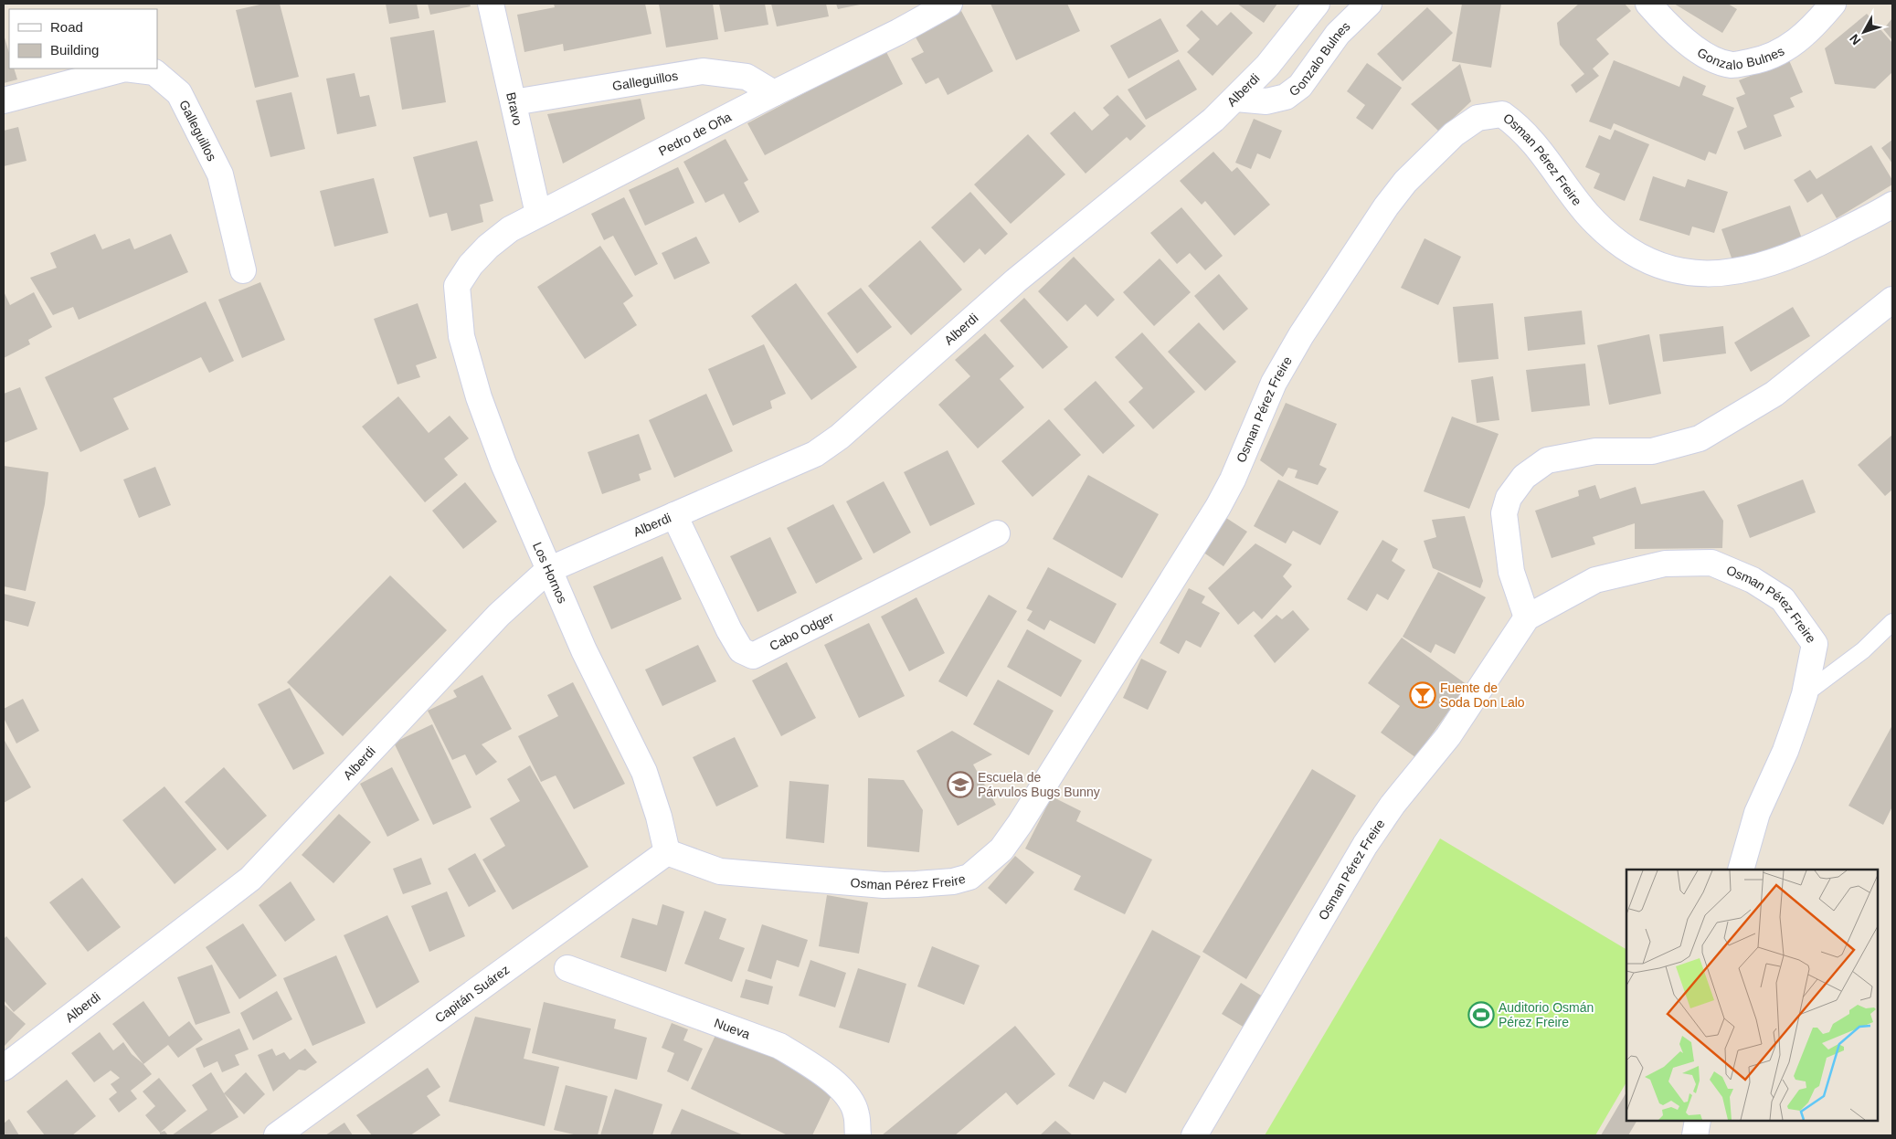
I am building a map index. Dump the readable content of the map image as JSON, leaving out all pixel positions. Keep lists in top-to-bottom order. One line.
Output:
{"streets":{"street":["Gonzalo Bulnes","Galleguillos","Alberdi","Bravo","Pedro de Oña","Osman Pérez Freire","Los Hornos","Cabo Odger","Capitán Suárez","Nueva"]},"crossings":[["Gonzalo Bulnes","Alberdi"],["Galleguillos","Bravo"],["Galleguillos","Pedro de Oña"],["Alberdi","Los Hornos"],["Alberdi","Cabo Odger"],["Bravo","Pedro de Oña"],["Pedro de Oña","Los Hornos"],["Osman Pérez Freire","Los Hornos"],["Osman Pérez Freire","Capitán Suárez"],["Los Hornos","Capitán Suárez"]],"places":{"bar":["Fuente de Soda Don Lalo"],"school or university":["Escuela de Párvulos Bugs Bunny"],"sports":["Auditorio Osmán Pérez Freire"]},"legend":["Road","Building"],"north":"bottom left"}
